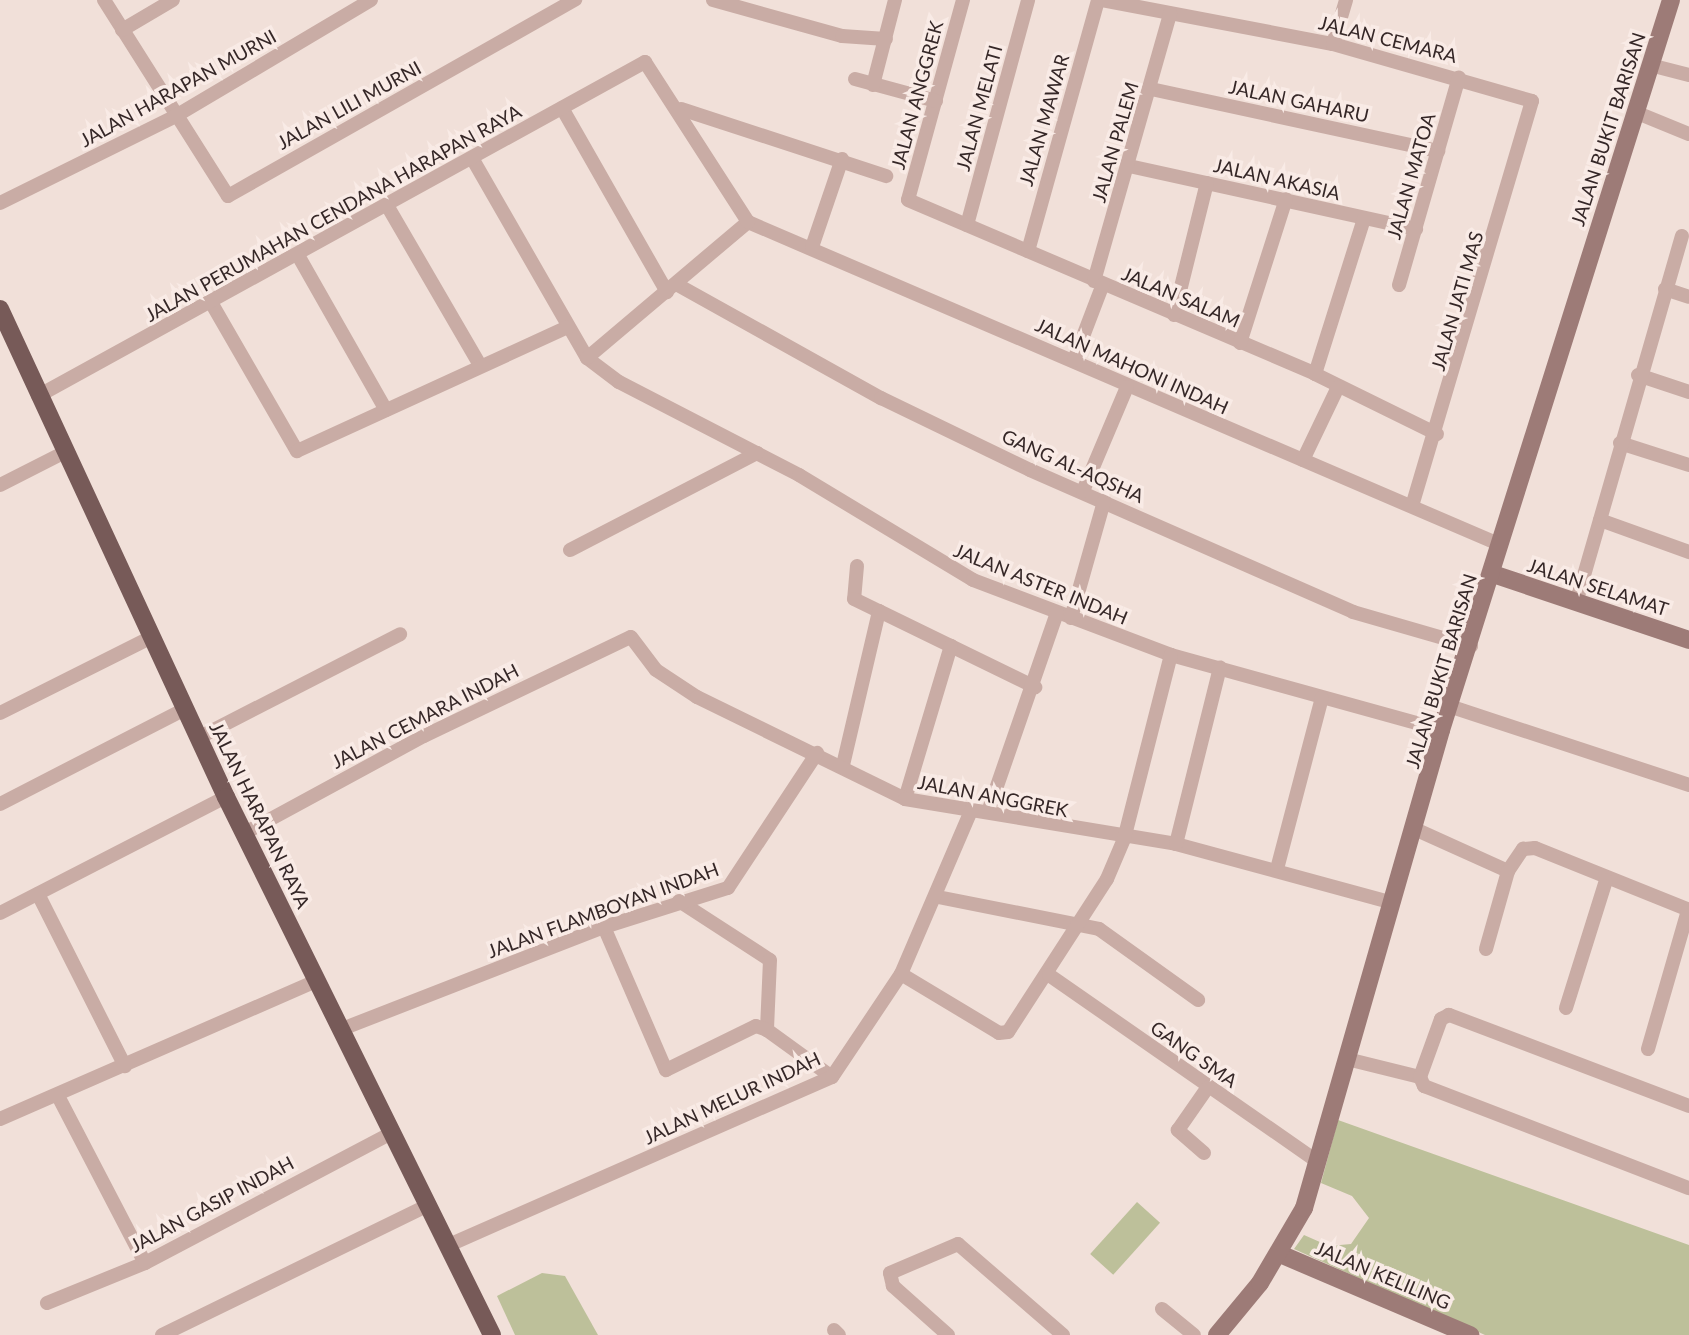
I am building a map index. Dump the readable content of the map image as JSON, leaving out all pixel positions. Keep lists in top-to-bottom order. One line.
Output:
{"streets":{"main road":["JALAN BUKIT BARISAN","JALAN SELAMAT","JALAN HARAPAN RAYA","JALAN KELILING"],"street":["JALAN CEMARA","JALAN HARAPAN MURNI","JALAN ANGGREK","JALAN GAHARU","JALAN LILI MURNI","JALAN MELATI","JALAN MAWAR","JALAN PALEM","JALAN MATOA","JALAN AKASIA","JALAN PERUMAHAN CENDANA HARAPAN RAYA","JALAN SALAM","JALAN JATI MAS","JALAN MAHONI INDAH","GANG AL-AQSHA","JALAN ASTER INDAH","JALAN CEMARA INDAH","JALAN FLAMBOYAN INDAH","GANG SMA","JALAN MELUR INDAH","JALAN GASIP INDAH"]},"crossings":[["JALAN CEMARA","JALAN MAWAR"],["JALAN CEMARA","JALAN PALEM"],["JALAN CEMARA","JALAN MATOA"],["JALAN CEMARA","JALAN JATI MAS"],["JALAN HARAPAN MURNI","JALAN LILI MURNI"],["JALAN ANGGREK","JALAN BUKIT BARISAN"],["JALAN ANGGREK","JALAN SALAM"],["JALAN ANGGREK","JALAN CEMARA INDAH"],["JALAN ANGGREK","JALAN FLAMBOYAN INDAH"],["JALAN ANGGREK","JALAN MELUR INDAH"],["JALAN GAHARU","JALAN PALEM"],["JALAN GAHARU","JALAN MATOA"],["JALAN MELATI","JALAN SALAM"],["JALAN MAWAR","JALAN SALAM"],["JALAN BUKIT BARISAN","JALAN MAHONI INDAH"],["JALAN BUKIT BARISAN","GANG AL-AQSHA"],["JALAN BUKIT BARISAN","JALAN ASTER INDAH"],["JALAN BUKIT BARISAN","JALAN SELAMAT"],["JALAN BUKIT BARISAN","GANG SMA"],["JALAN BUKIT BARISAN","JALAN KELILING"],["JALAN PALEM","JALAN AKASIA"],["JALAN PALEM","JALAN SALAM"],["JALAN PALEM","JALAN MAHONI INDAH"],["JALAN MATOA","JALAN AKASIA"],["JALAN PERUMAHAN CENDANA HARAPAN RAYA","JALAN HARAPAN RAYA"],["JALAN SALAM","JALAN JATI MAS"],["JALAN JATI MAS","JALAN MAHONI INDAH"],["JALAN CEMARA INDAH","JALAN HARAPAN RAYA"],["JALAN HARAPAN RAYA","JALAN FLAMBOYAN INDAH"],["JALAN HARAPAN RAYA","JALAN MELUR INDAH"],["JALAN HARAPAN RAYA","JALAN GASIP INDAH"]]}
